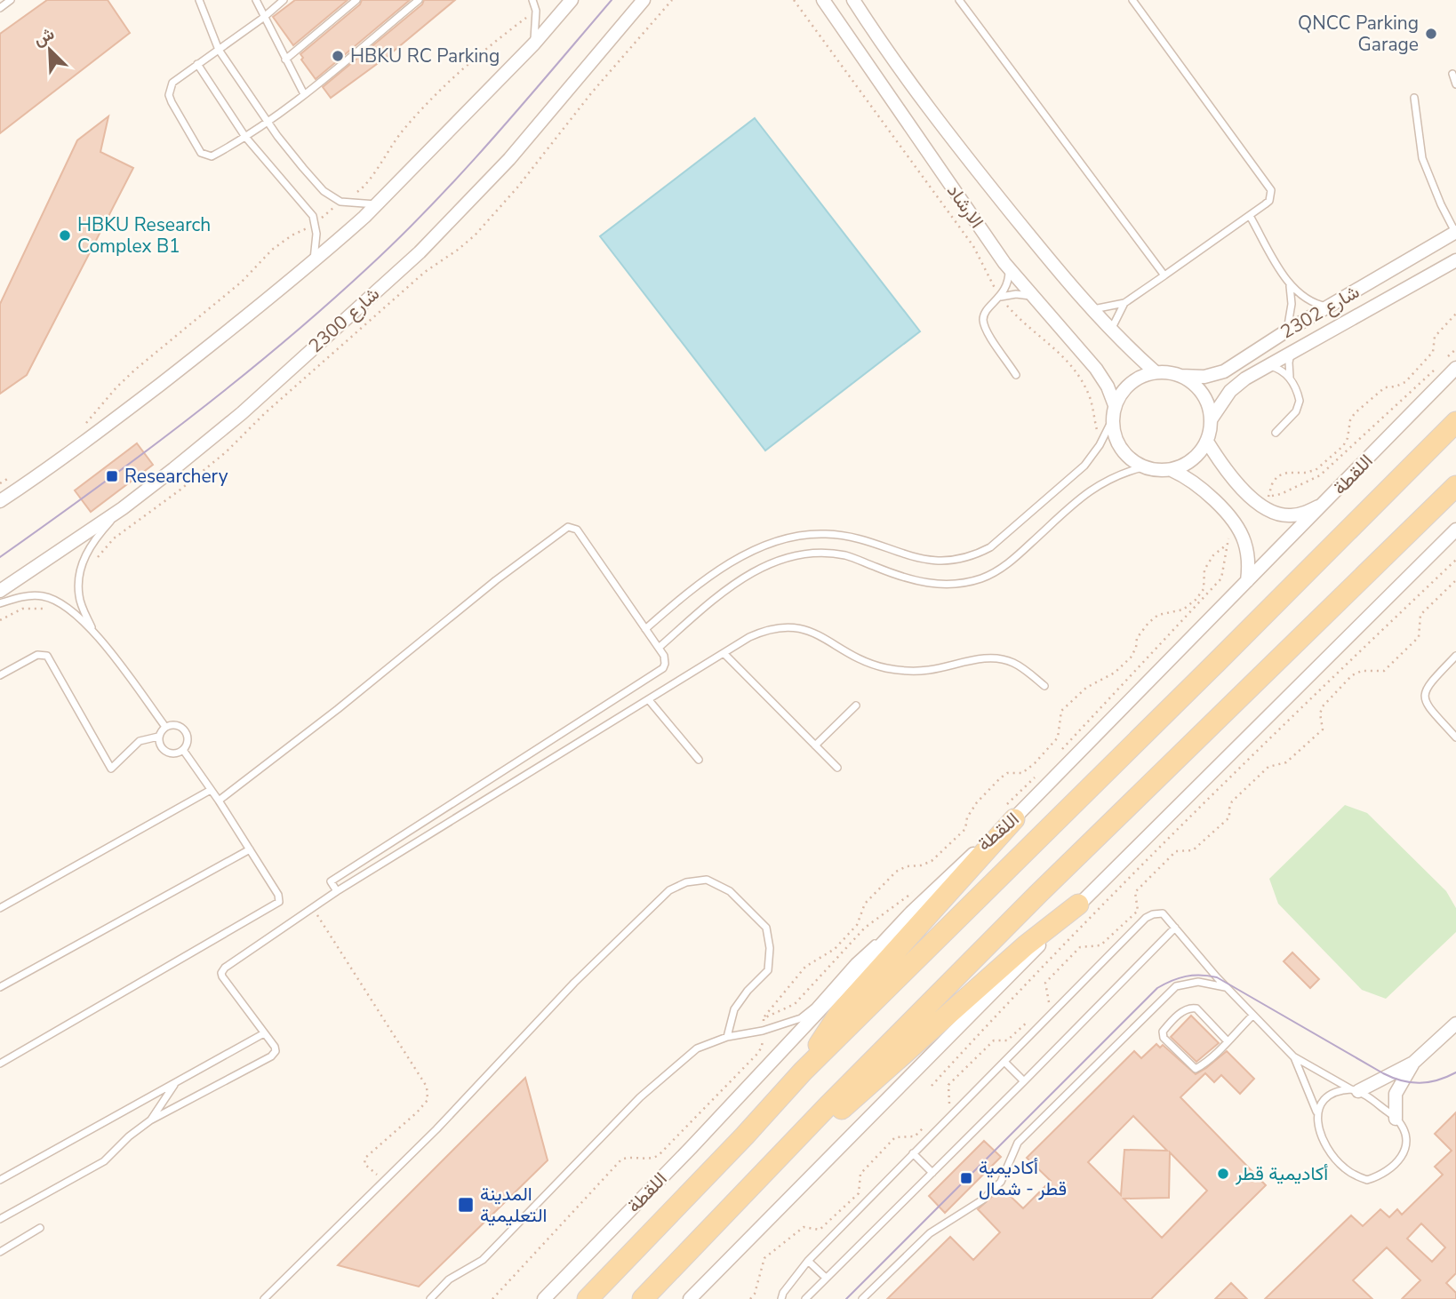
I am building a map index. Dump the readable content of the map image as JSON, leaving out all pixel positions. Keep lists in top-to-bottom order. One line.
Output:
{"streets":{"main road":["اللقطة"],"street":["الارشاد","شارع 2302","شارع 2300"]},"crossings":[["الارشاد","شارع 2302"]],"places":{"other":["QNCC Parking Garage","HBKU RC Parking","HBKU Research Complex B1","أكاديمية قطر"],"transit":["Researchery","أكاديمية قطر - شمال","المدينة التعليمية"]},"north":"top left"}
